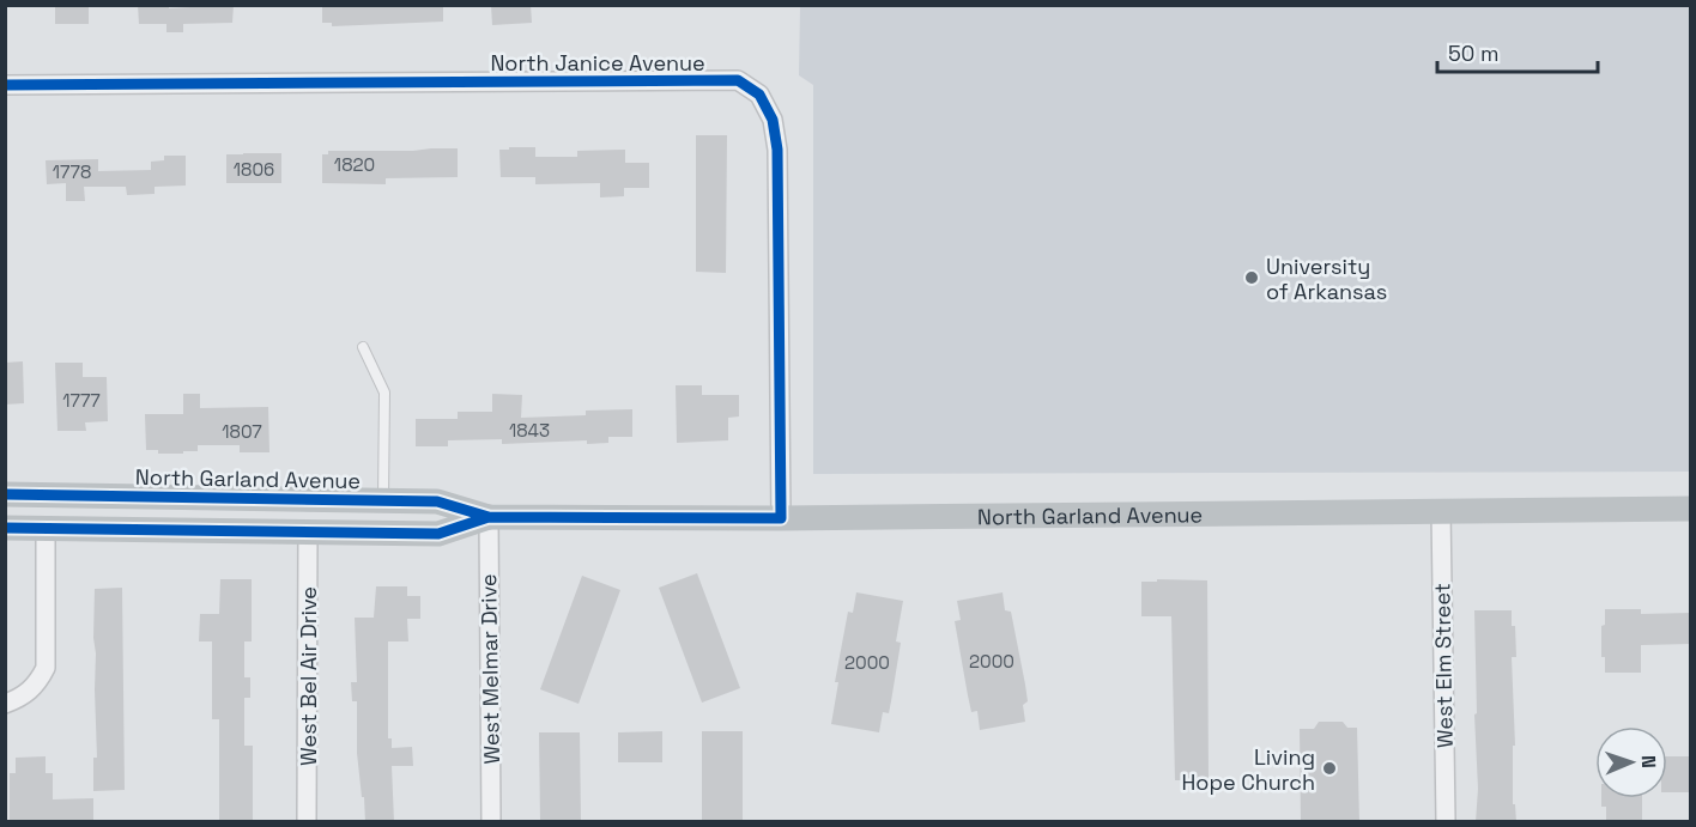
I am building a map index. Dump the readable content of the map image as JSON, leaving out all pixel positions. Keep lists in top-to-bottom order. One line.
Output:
{"streets":{"main road":["North Garland Avenue"],"street":["North Janice Avenue","West Elm Street","West Melmar Drive","West Bel Air Drive"]},"crossings":[["North Janice Avenue","North Garland Avenue"],["North Garland Avenue","West Elm Street"],["North Garland Avenue","West Melmar Drive"],["North Garland Avenue","West Bel Air Drive"]],"places":["University of Arkansas","Living Hope Church"],"house_numbers":["1820","1806","1778","1777","1843","1807","2000","2000"],"scale_bar":"50 m","north":"right"}
